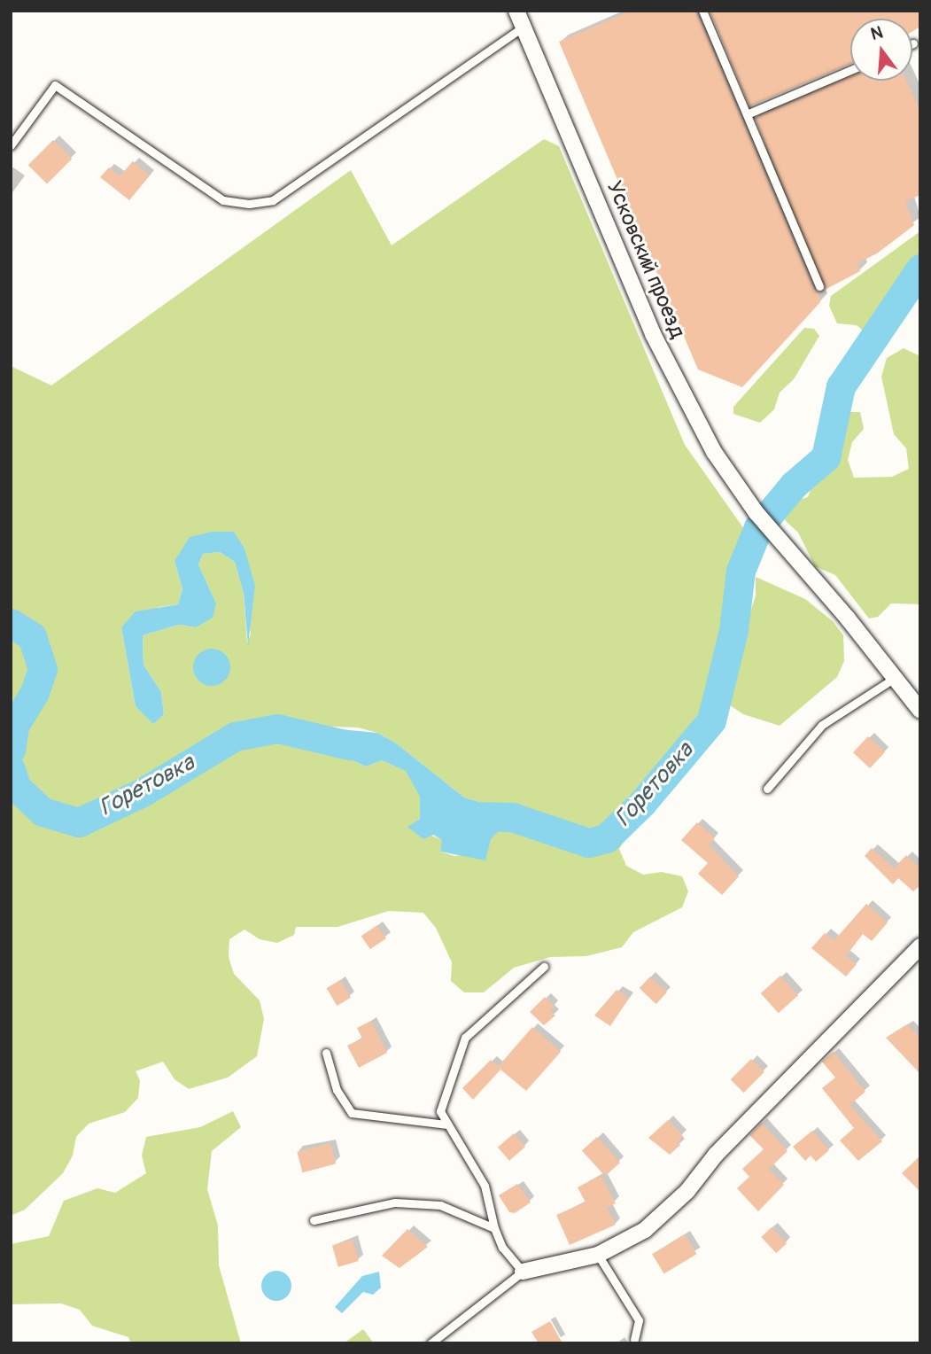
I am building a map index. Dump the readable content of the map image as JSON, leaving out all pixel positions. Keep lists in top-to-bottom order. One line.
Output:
{"streets":{"street":["Усковский проезд"]},"water":["Горетовка"],"north":"top"}
